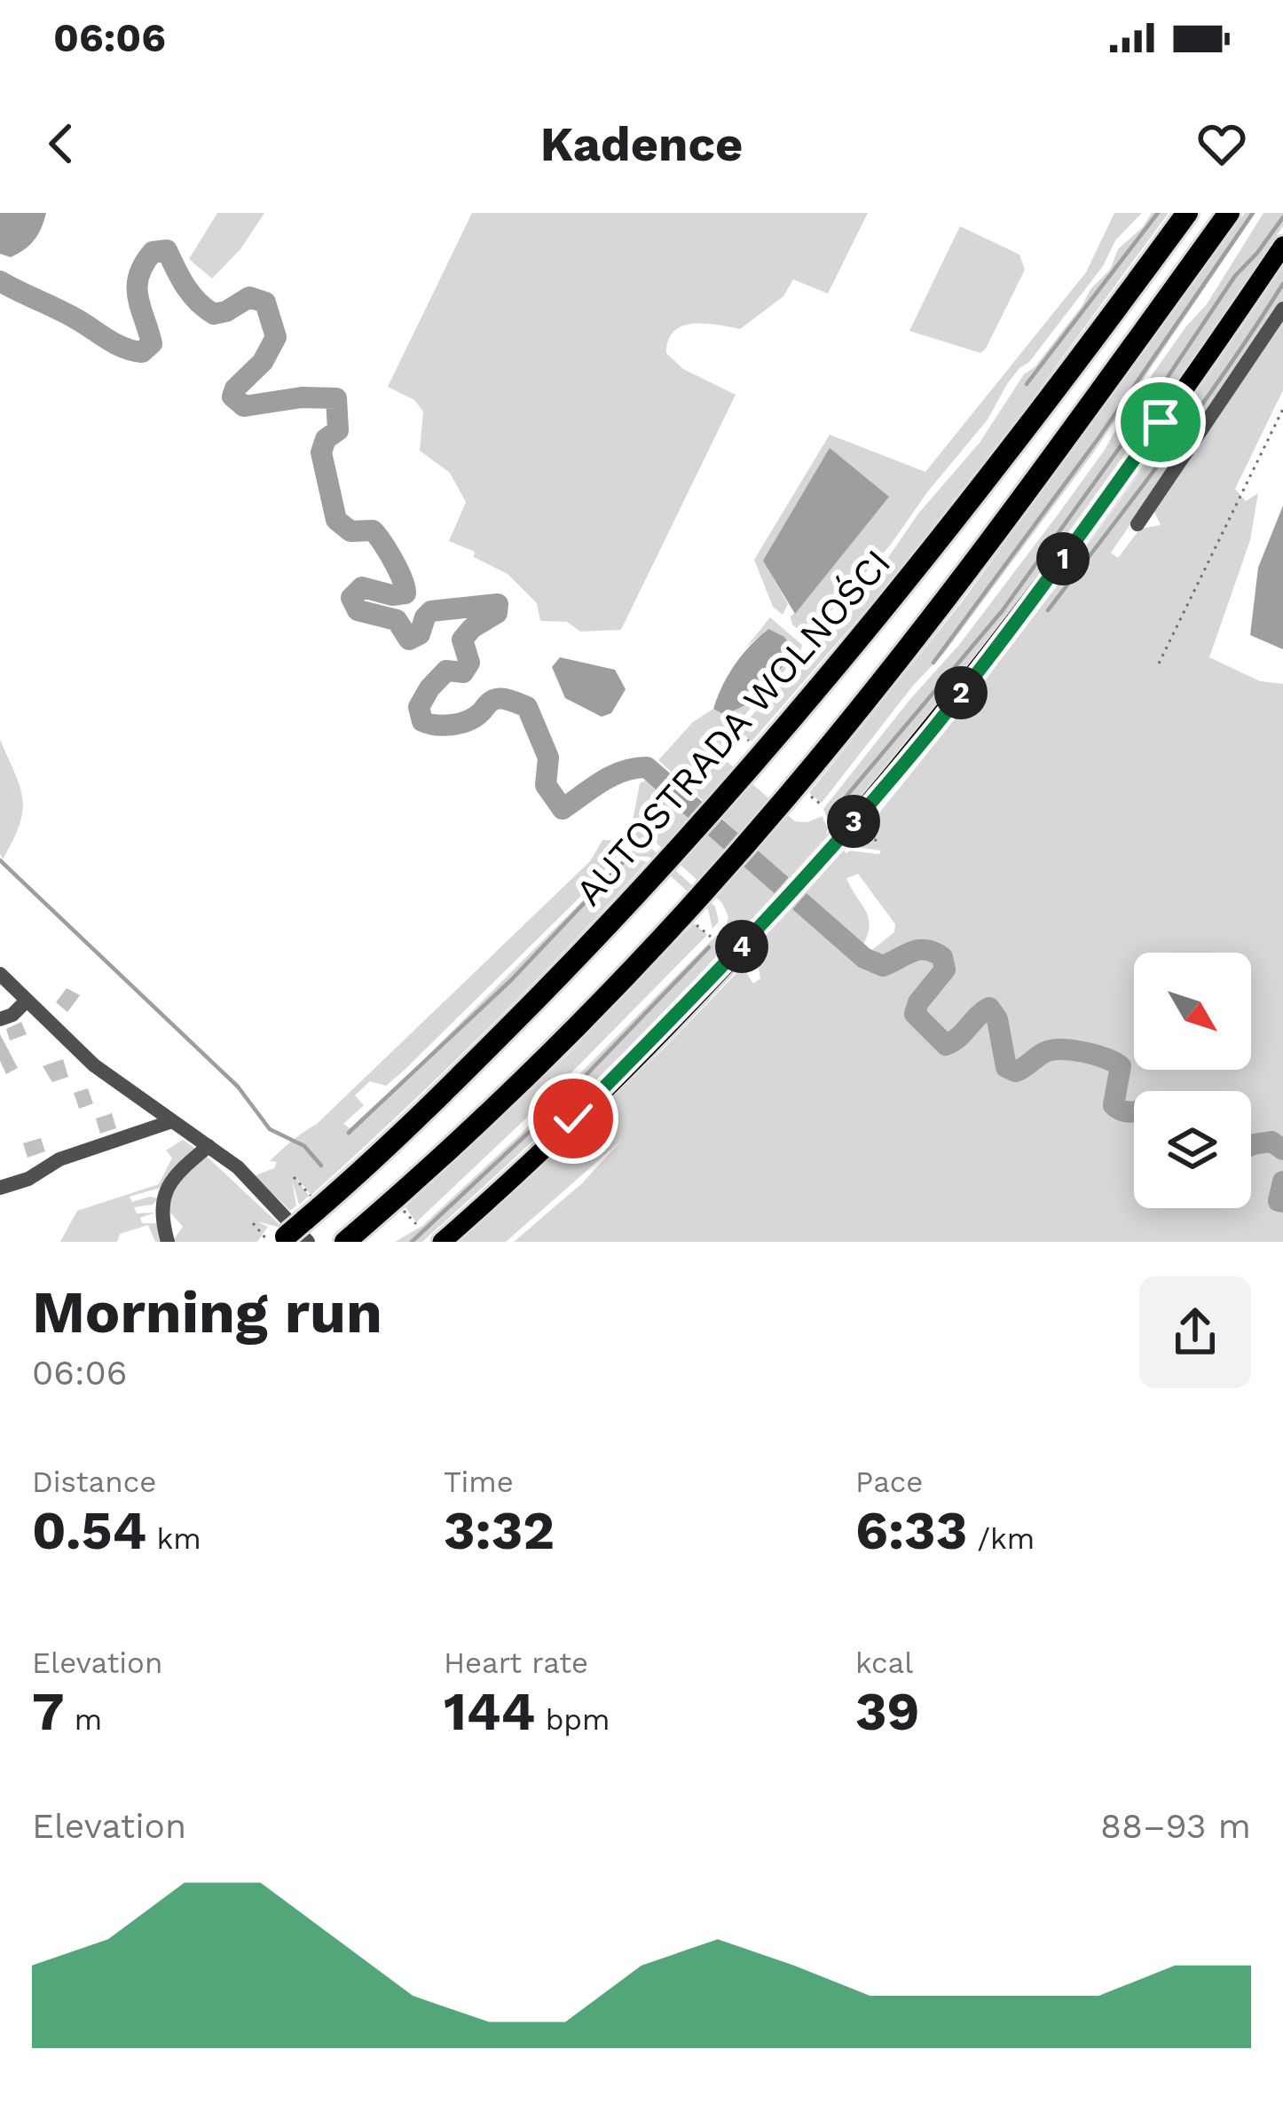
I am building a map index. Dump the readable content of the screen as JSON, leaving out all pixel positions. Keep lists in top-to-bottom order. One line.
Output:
{"streets":{"highway":["AUTOSTRADA WOLNOŚCI"]},"north":"bottom right","page":{"status":"06:06","header":"Kadence","pins":["1","2","3","4"],"heading":["Morning run","06:06"],"stats":[["Distance","0.54 km"],["Time","3:32"],["Pace","6:33 /km"],["Elevation","7 m"],["Heart rate","144 bpm"],["kcal","39"]],"chart":["Elevation","88–93 m"]}}
